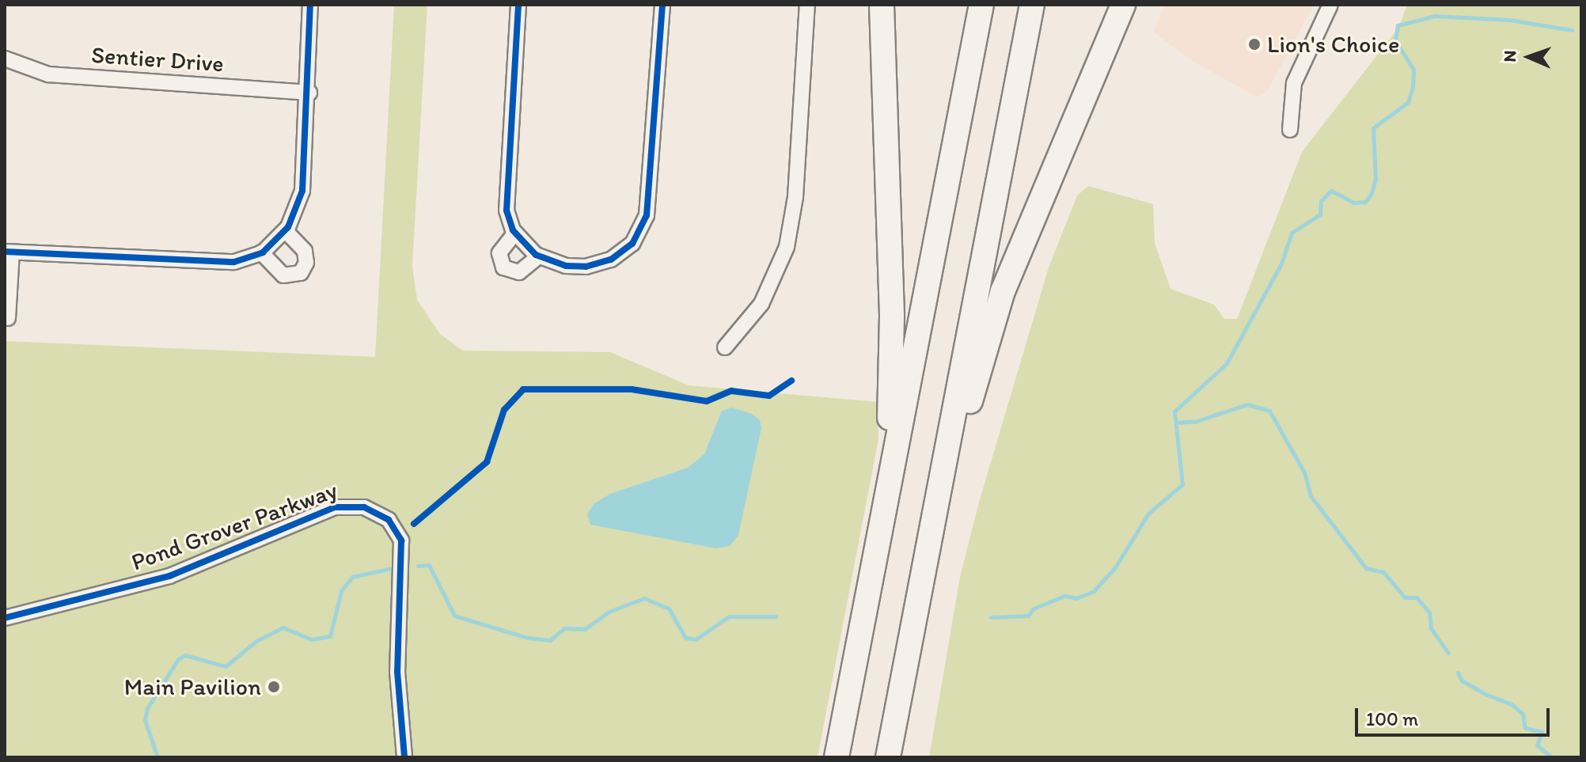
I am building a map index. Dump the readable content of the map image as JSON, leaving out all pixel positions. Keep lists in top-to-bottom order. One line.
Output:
{"streets":{"street":["Sentier Drive","Pond Grover Parkway"]},"places":["Lion's Choice","Main Pavilion"],"scale_bar":"100 m","north":"left"}
